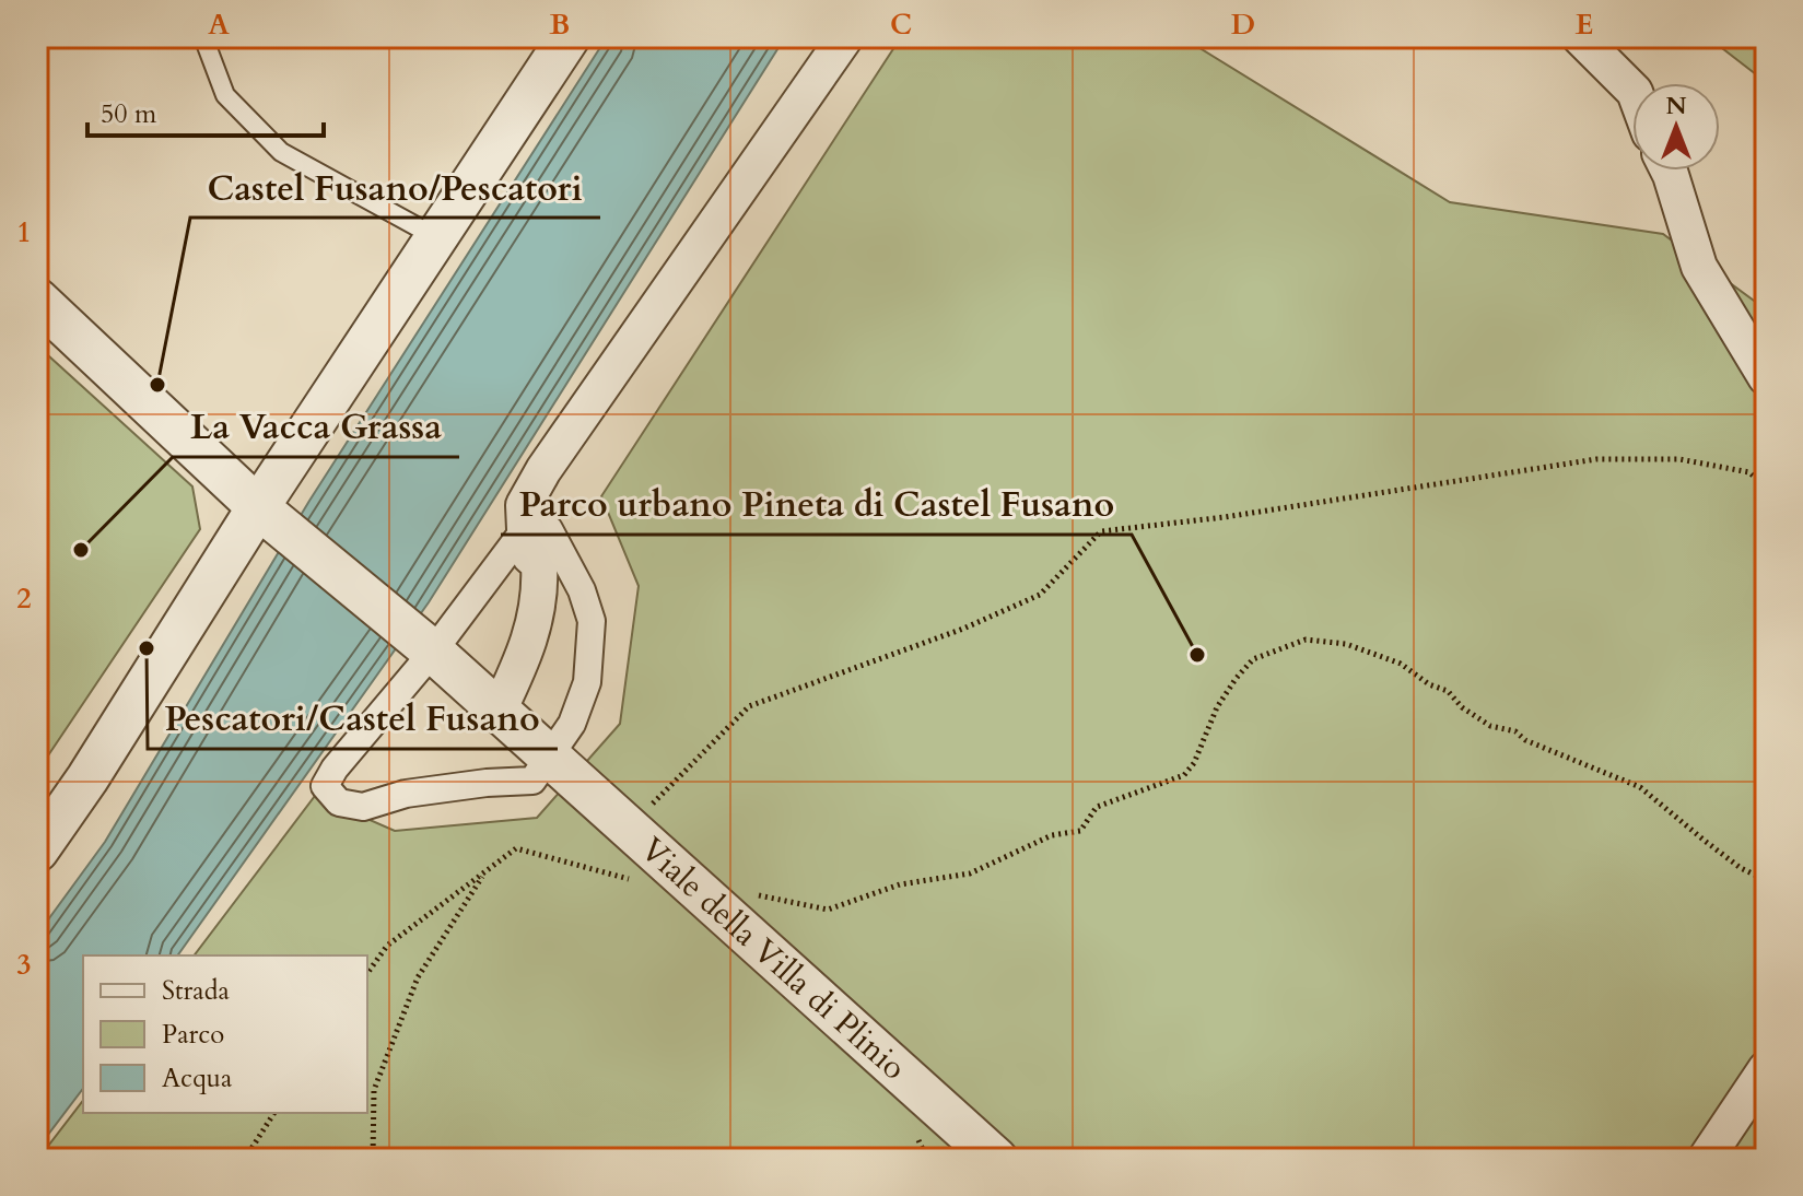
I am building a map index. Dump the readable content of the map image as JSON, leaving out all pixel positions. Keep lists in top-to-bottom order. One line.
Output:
{"streets":{"street":["Viale della Villa di Plinio"]},"places":["Castel Fusano/Pescatori","La Vacca Grassa","Pescatori/Castel Fusano","Parco urbano Pineta di Castel Fusano"],"legend":["Strada","Parco","Acqua"],"scale_bar":"50 m","north":"top","grid":{"columns":["A","B","C","D","E"],"rows":["1","2","3"]}}
